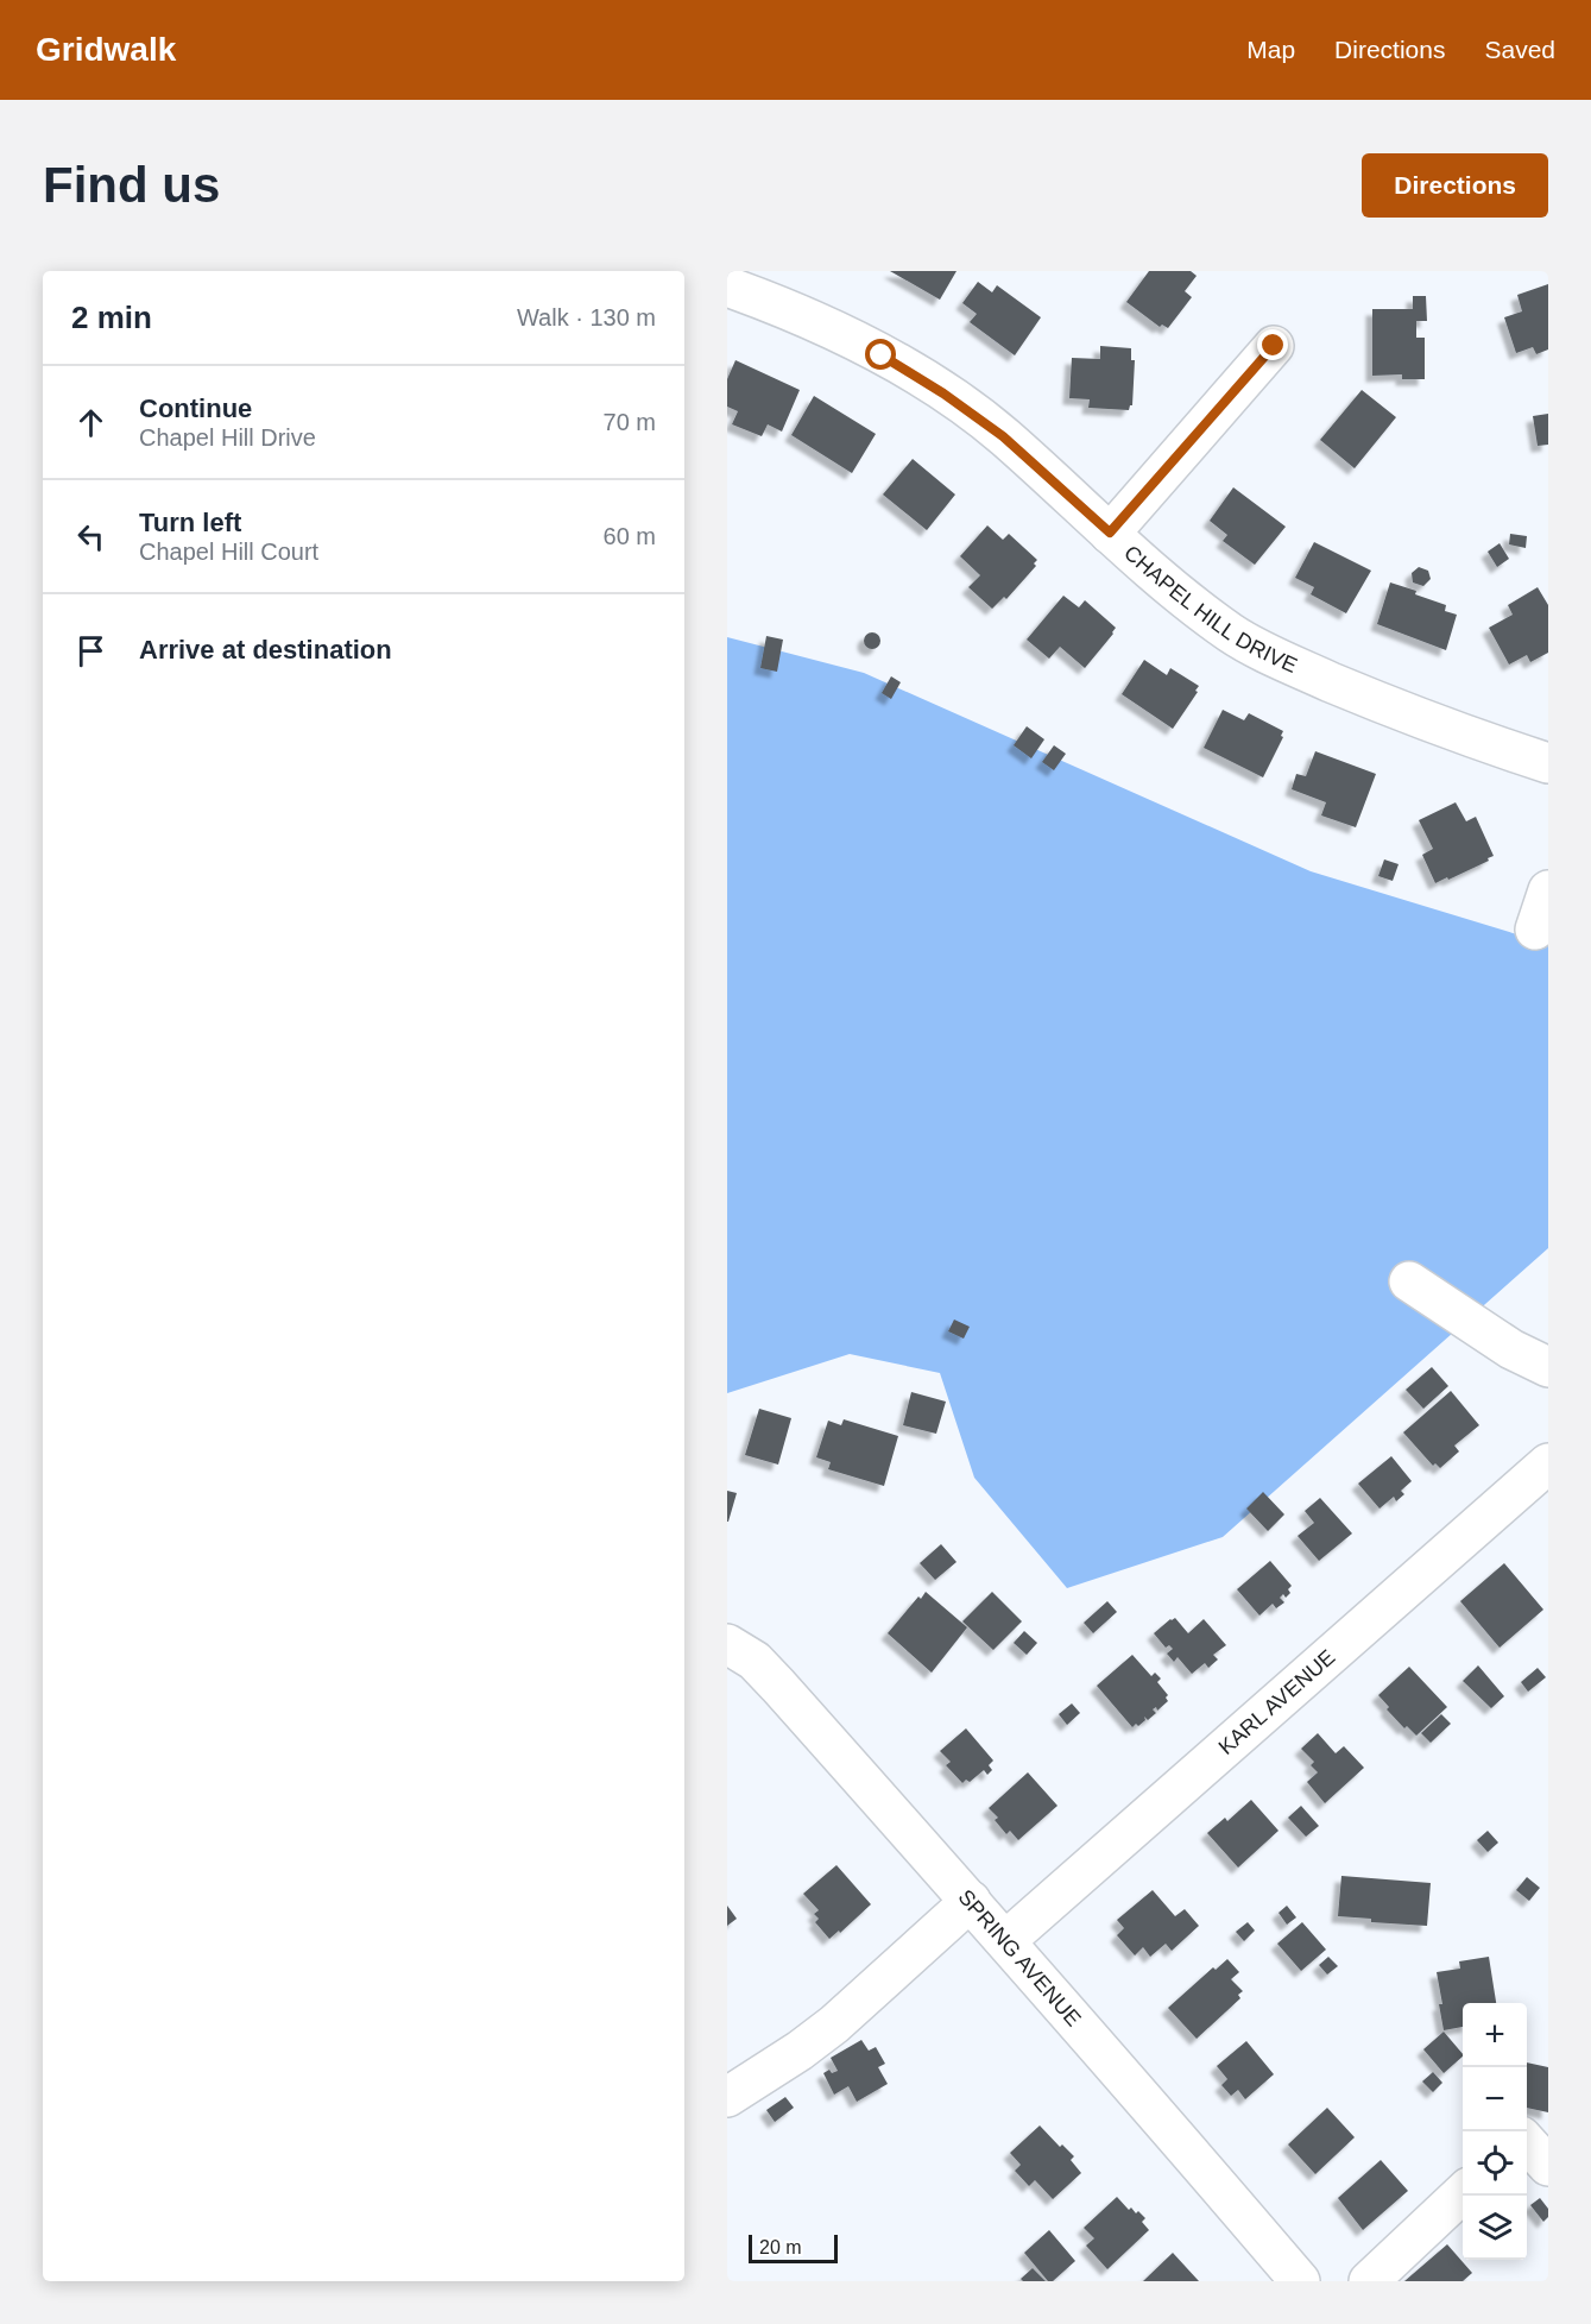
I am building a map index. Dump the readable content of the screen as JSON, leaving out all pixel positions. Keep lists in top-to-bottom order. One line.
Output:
{"streets":{"street":["CHAPEL HILL DRIVE","KARL AVENUE","SPRING AVENUE"]},"crossings":[["KARL AVENUE","SPRING AVENUE"]],"scale_bar":"20 m","page":{"header":"Gridwalk","nav":["Map","Directions","Saved"],"buttons":"Directions","title":"Find us","heading":["2 min","Walk · 130 m"],"list":[["Continue","Chapel Hill Drive","70 m"],["Turn left","Chapel Hill Court","60 m"],"Arrive at destination"],"map_buttons":["+","−"],"scale":"20 m"}}
